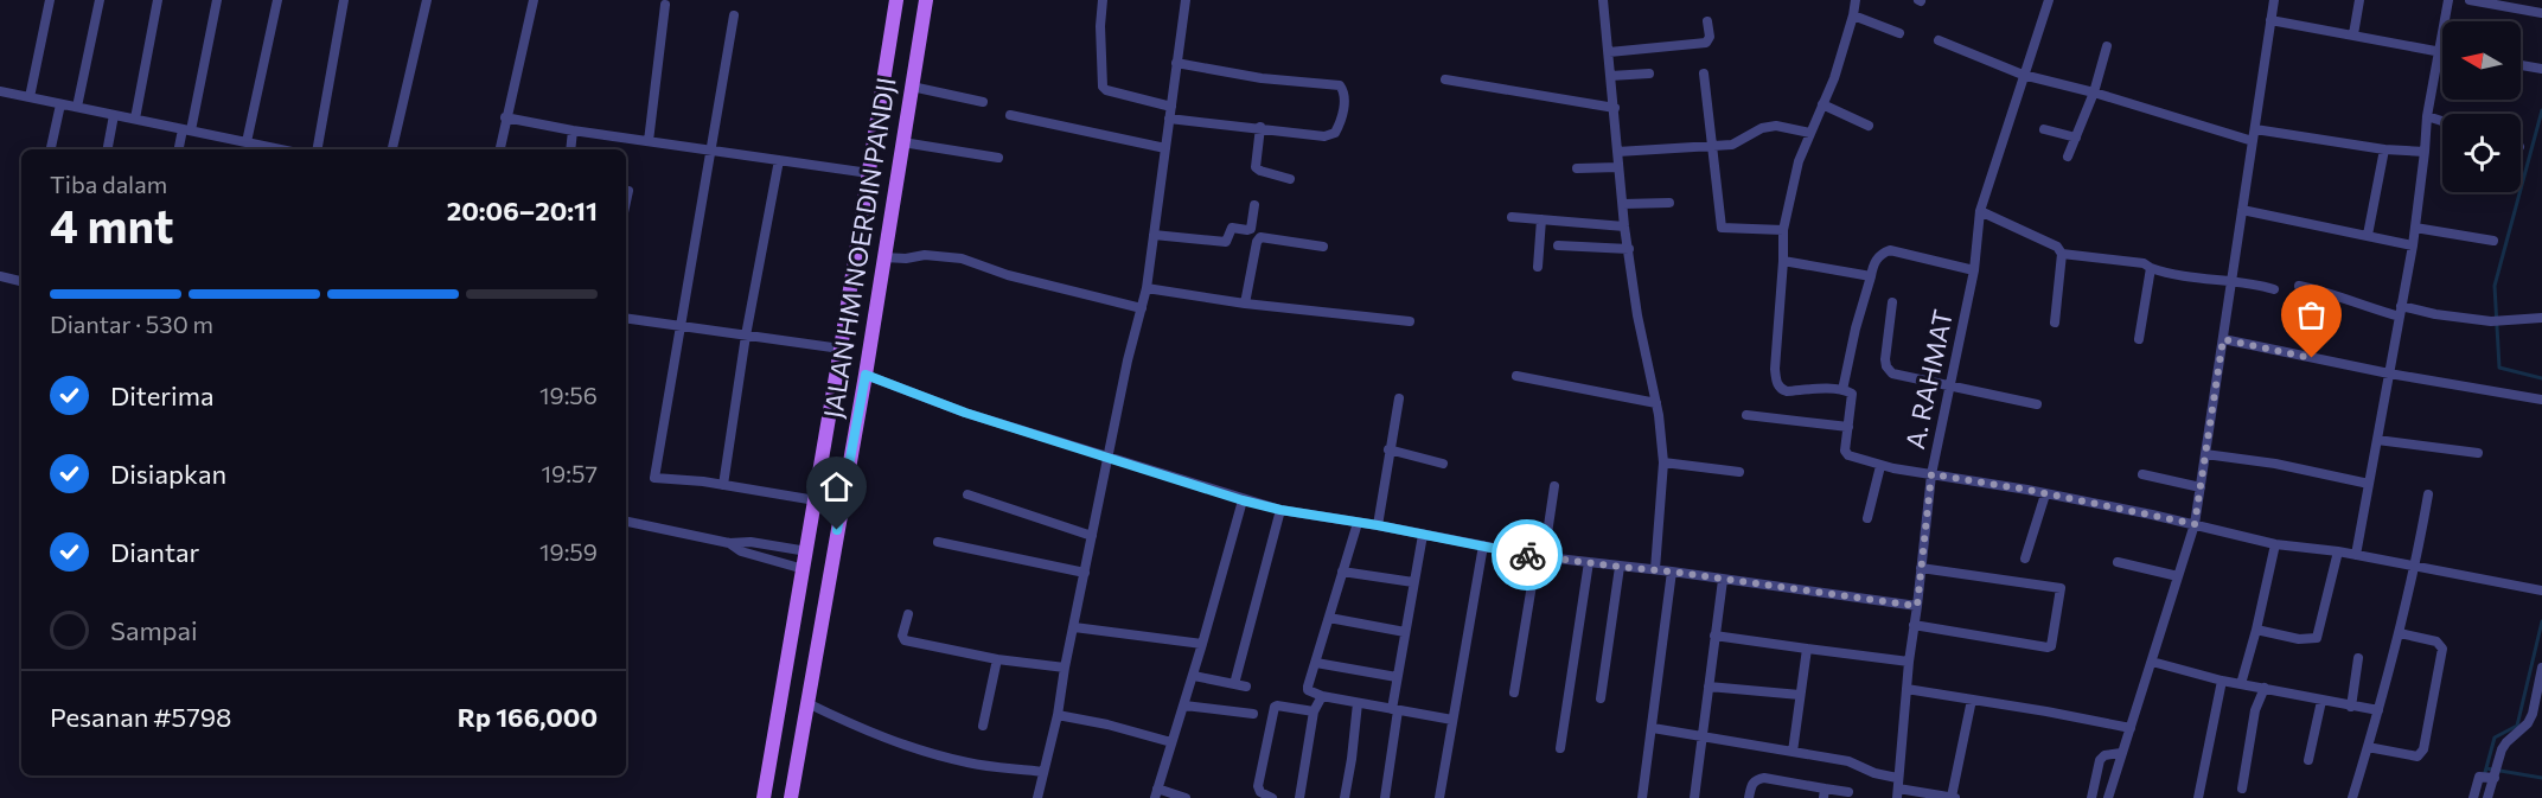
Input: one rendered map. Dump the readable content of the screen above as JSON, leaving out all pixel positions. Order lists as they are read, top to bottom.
{
  "streets": {
    "main road": ["JALAN HM NOERDIN PANDJI"],
    "street": ["A. RAHMAT"]
  },
  "north": "left",
  "page": {
    "heading": ["4 mnt", "Tiba dalam", "20:06–20:11"],
    "panel": ["Pesanan #5798", "Rp 166,000"],
    "bar": "Diantar · 530 m",
    "list": [
      ["Diterima", "19:56"],
      ["Disiapkan", "19:57"],
      ["Diantar", "19:59"],
      "Sampai"
    ]
  }
}
